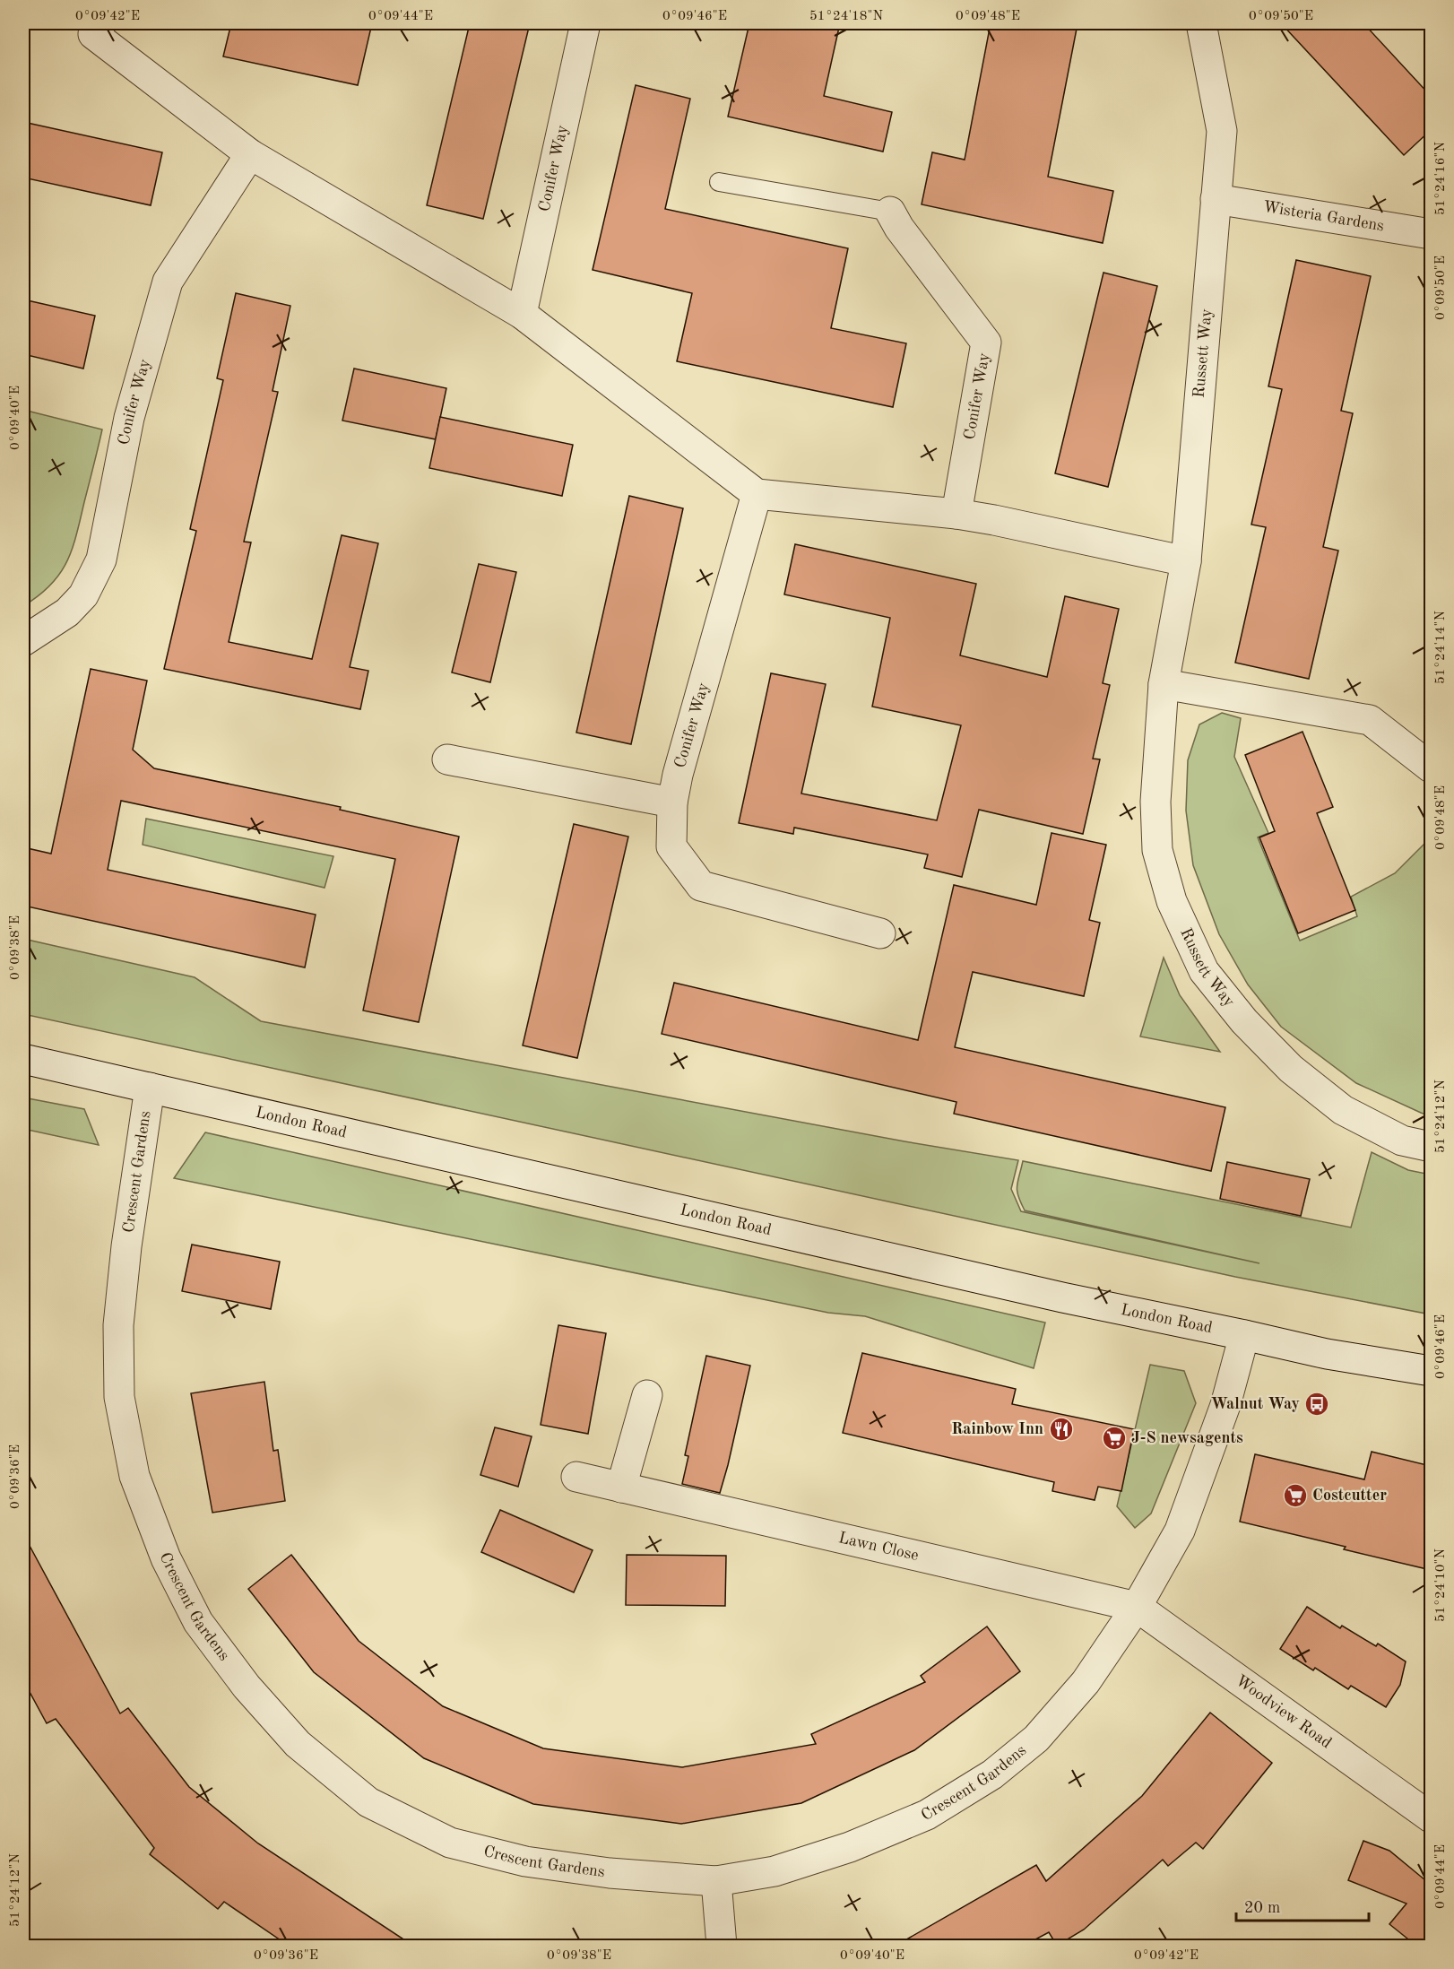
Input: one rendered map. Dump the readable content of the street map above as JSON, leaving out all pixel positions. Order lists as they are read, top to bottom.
{
  "streets": {
    "street": [
      "Conifer Way",
      "Wisteria Gardens",
      "Russett Way",
      "London Road",
      "Crescent Gardens",
      "Lawn Close",
      "Woodview Road"
    ]
  },
  "crossings": [
    ["Wisteria Gardens", "Russett Way"],
    ["London Road", "Crescent Gardens"],
    ["Crescent Gardens", "Lawn Close"],
    ["Crescent Gardens", "Woodview Road"],
    ["Lawn Close", "Woodview Road"]
  ],
  "places": {
    "bus stop": ["Walnut Way"],
    "restaurant": ["Rainbow Inn"],
    "supermarket": ["J-S newsagents", "Costcutter"]
  },
  "scale_bar": "20 m",
  "coordinates": [
    "0°09'42\"E",
    "0°09'44\"E",
    "0°09'46\"E",
    "51°24'18\"N",
    "0°09'48\"E",
    "0°09'50\"E",
    "51°24'16\"N",
    "0°09'40\"E",
    "51°24'14\"N",
    "0°09'38\"E",
    "51°24'12\"N",
    "0°09'36\"E",
    "51°24'10\"N"
  ]
}
